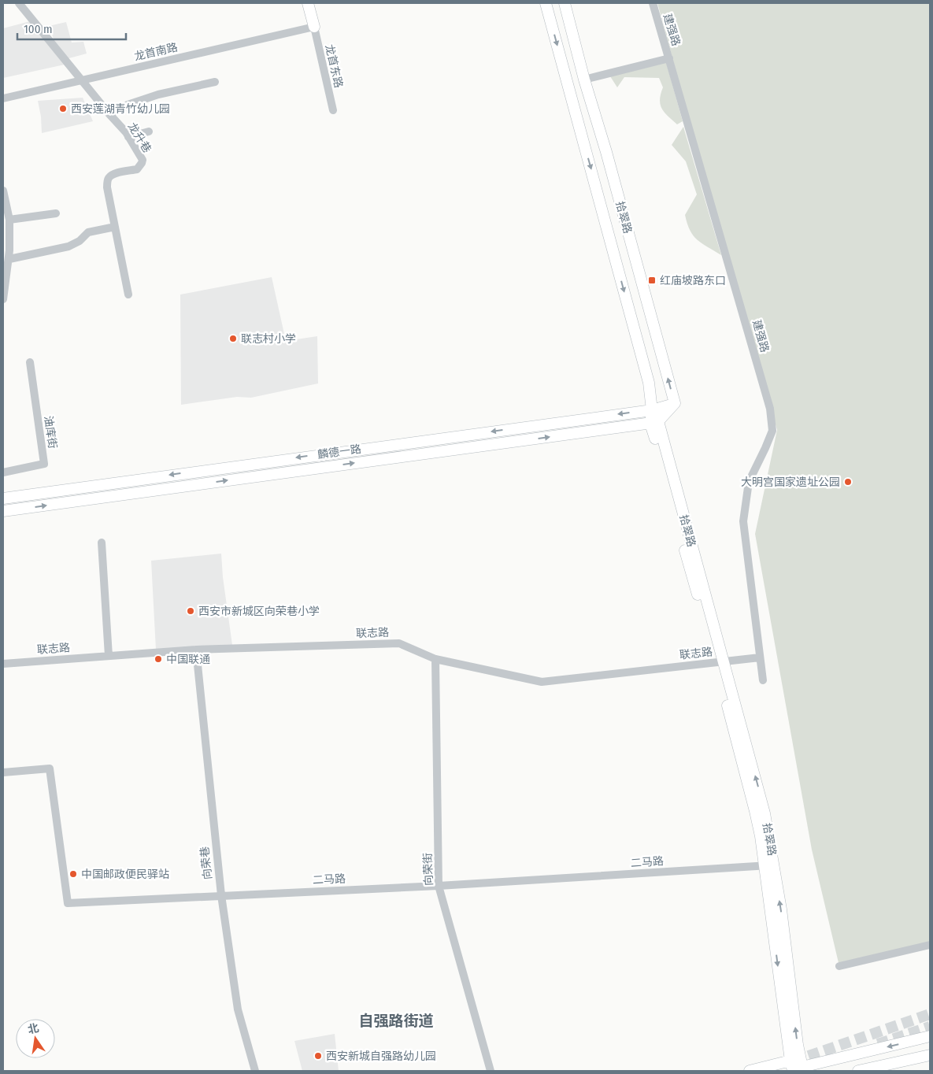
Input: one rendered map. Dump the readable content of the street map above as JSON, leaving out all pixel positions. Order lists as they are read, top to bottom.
{
  "streets": {
    "main road": ["拾翠路", "麟德一路"],
    "street": [
      "建强路",
      "龙首南路",
      "龙首东路",
      "龙升巷",
      "油库街",
      "联志路",
      "二马路",
      "向荣巷",
      "向荣街"
    ]
  },
  "crossings": [
    ["建强路", "联志路"],
    ["龙首南路", "龙首东路"],
    ["龙首南路", "龙升巷"],
    ["拾翠路", "麟德一路"],
    ["拾翠路", "联志路"],
    ["拾翠路", "二马路"],
    ["联志路", "向荣巷"],
    ["联志路", "向荣街"],
    ["二马路", "向荣巷"],
    ["二马路", "向荣街"]
  ],
  "districts": ["自强路街道"],
  "places": {
    "other": [
      "西安莲湖青竹幼儿园",
      "联志村小学",
      "大明宫国家遗址公园",
      "西安市新城区向荣巷小学",
      "中国联通",
      "中国邮政便民驿站",
      "西安新城自强路幼儿园"
    ],
    "transit": ["红庙坡路东口"]
  },
  "scale_bar": "100 m",
  "north": "top"
}
